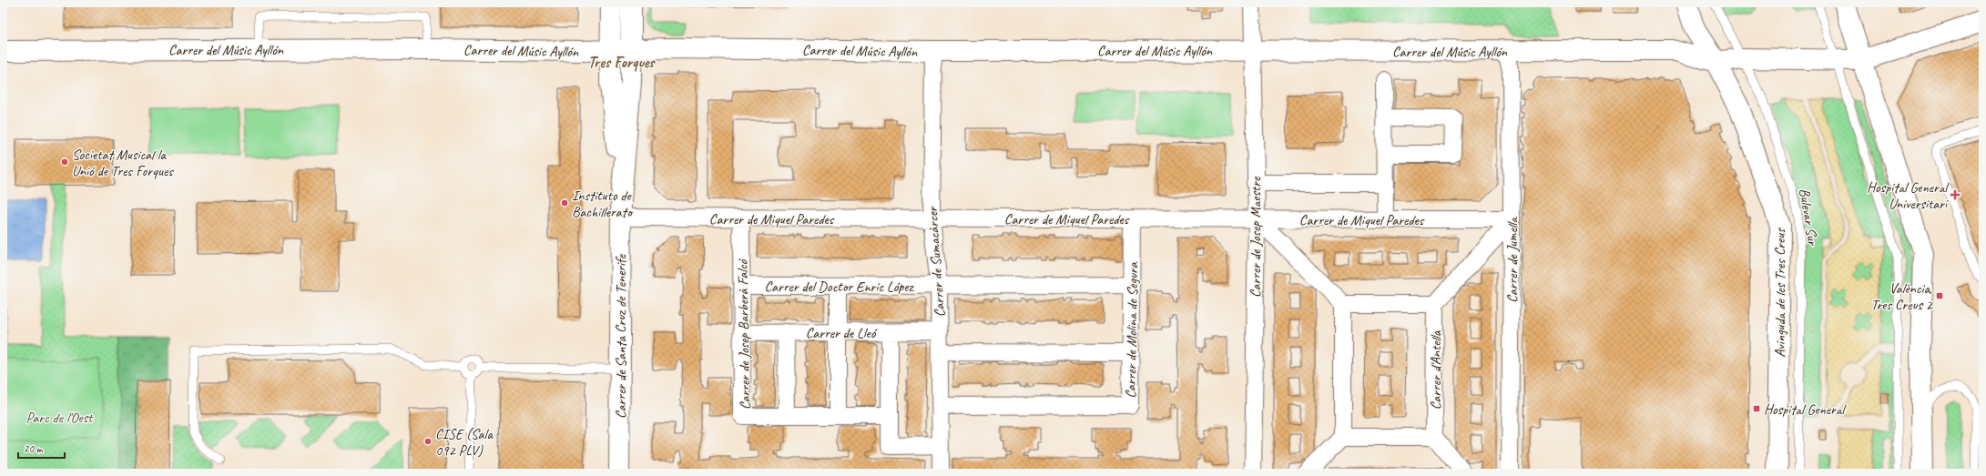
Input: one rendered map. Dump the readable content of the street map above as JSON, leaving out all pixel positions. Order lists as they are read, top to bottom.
{
  "streets": {
    "street": [
      "Carrer del Músic Ayllón",
      "Carrer de Miquel Paredes",
      "Carrer de Josep Maestre",
      "Carrer de Jumella",
      "Carrer de Sumacàrcer",
      "Carrer del Doctor Enric López",
      "Avinguda de les Tres Creus",
      "Carrer de Molina de Segura",
      "Carrer de Lleó",
      "Carrer de Josep Barberà Falcó",
      "Carrer de Santa Cruz de Tenerife",
      "Carrer d'Antella"
    ],
    "lane": ["Bulevar Sur"]
  },
  "crossings": [
    ["Carrer del Músic Ayllón", "Carrer de Josep Maestre"],
    ["Carrer del Músic Ayllón", "Carrer de Jumella"],
    ["Carrer del Músic Ayllón", "Carrer de Sumacàrcer"],
    ["Carrer del Músic Ayllón", "Avinguda de les Tres Creus"],
    ["Carrer del Músic Ayllón", "Carrer de Santa Cruz de Tenerife"],
    ["Carrer de Miquel Paredes", "Carrer de Josep Maestre"],
    ["Carrer de Miquel Paredes", "Carrer de Jumella"],
    ["Carrer de Miquel Paredes", "Carrer de Sumacàrcer"],
    ["Carrer de Miquel Paredes", "Carrer de Molina de Segura"],
    ["Carrer de Miquel Paredes", "Carrer de Josep Barberà Falcó"],
    ["Carrer de Miquel Paredes", "Carrer de Santa Cruz de Tenerife"],
    ["Carrer de Sumacàrcer", "Carrer del Doctor Enric López"],
    ["Carrer de Sumacàrcer", "Carrer de Molina de Segura"],
    ["Carrer de Sumacàrcer", "Carrer de Lleó"],
    ["Carrer del Doctor Enric López", "Carrer de Molina de Segura"],
    ["Carrer del Doctor Enric López", "Carrer de Josep Barberà Falcó"],
    ["Carrer de Lleó", "Carrer de Josep Barberà Falcó"]
  ],
  "districts": ["Tres Forques"],
  "parks": ["Parc de l'Oest"],
  "places": {
    "other": ["Societat Musical la Unió de Tres Forques", "Instituto de Bachillerato", "CISE (Sala 092 PLV)"],
    "health": ["Hospital General Universitari"],
    "transit": ["València, Tres Creus 2", "Hospital General"]
  },
  "scale_bar": "20 m"
}
